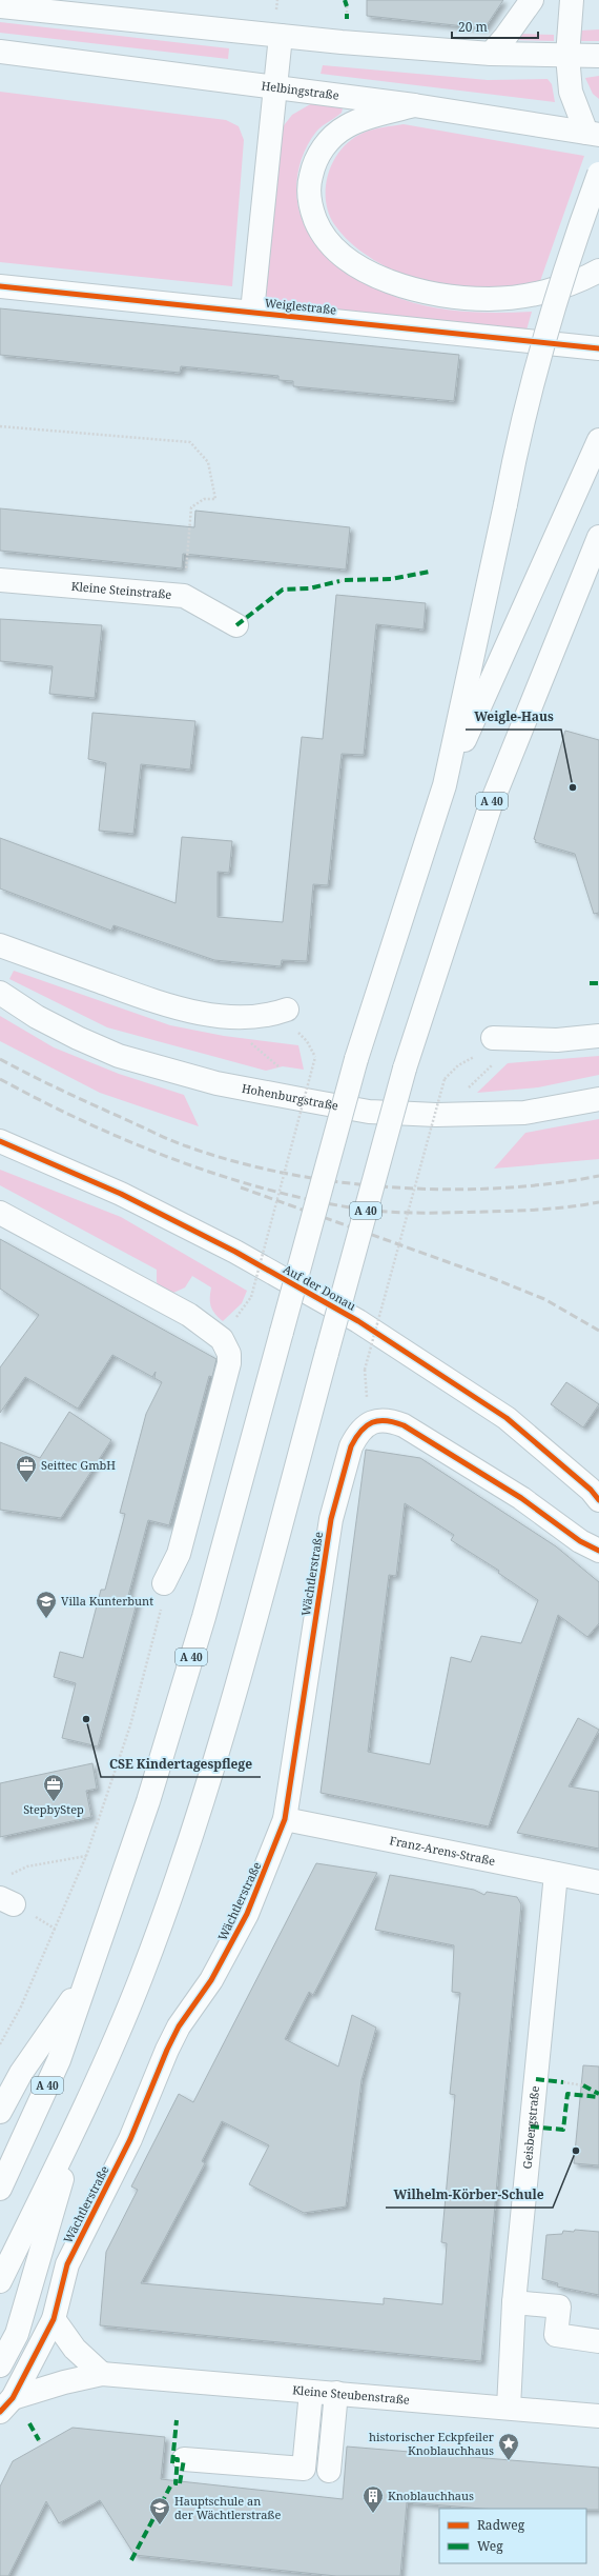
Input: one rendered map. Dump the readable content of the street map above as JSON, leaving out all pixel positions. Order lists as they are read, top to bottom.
{
  "streets": {
    "main road": [
      "Helbingstraße",
      "Weiglestraße",
      "Kleine Steinstraße",
      "A 40",
      "Hohenburgstraße",
      "Auf der Donau",
      "Wächtlerstraße",
      "Franz-Arens-Straße",
      "Geisbergstraße",
      "Kleine Steubenstraße"
    ]
  },
  "crossings": [
    ["Helbingstraße", "Weiglestraße"],
    ["Wächtlerstraße", "Franz-Arens-Straße"],
    ["Wächtlerstraße", "Kleine Steubenstraße"],
    ["Franz-Arens-Straße", "Geisbergstraße"],
    ["Geisbergstraße", "Kleine Steubenstraße"]
  ],
  "places": {
    "other": ["Weigle-Haus", "CSE Kindertagespflege", "Wilhelm-Körber-Schule"],
    "office": ["Seittec GmbH", "StepbyStep"],
    "school or university": ["Villa Kunterbunt", "Hauptschule an der Wächtlerstraße"],
    "place": ["historischer Eckpfeiler Knoblauchhaus"],
    "building": ["Knoblauchhaus"]
  },
  "legend": ["Radweg", "Weg"],
  "scale_bar": "20 m"
}
